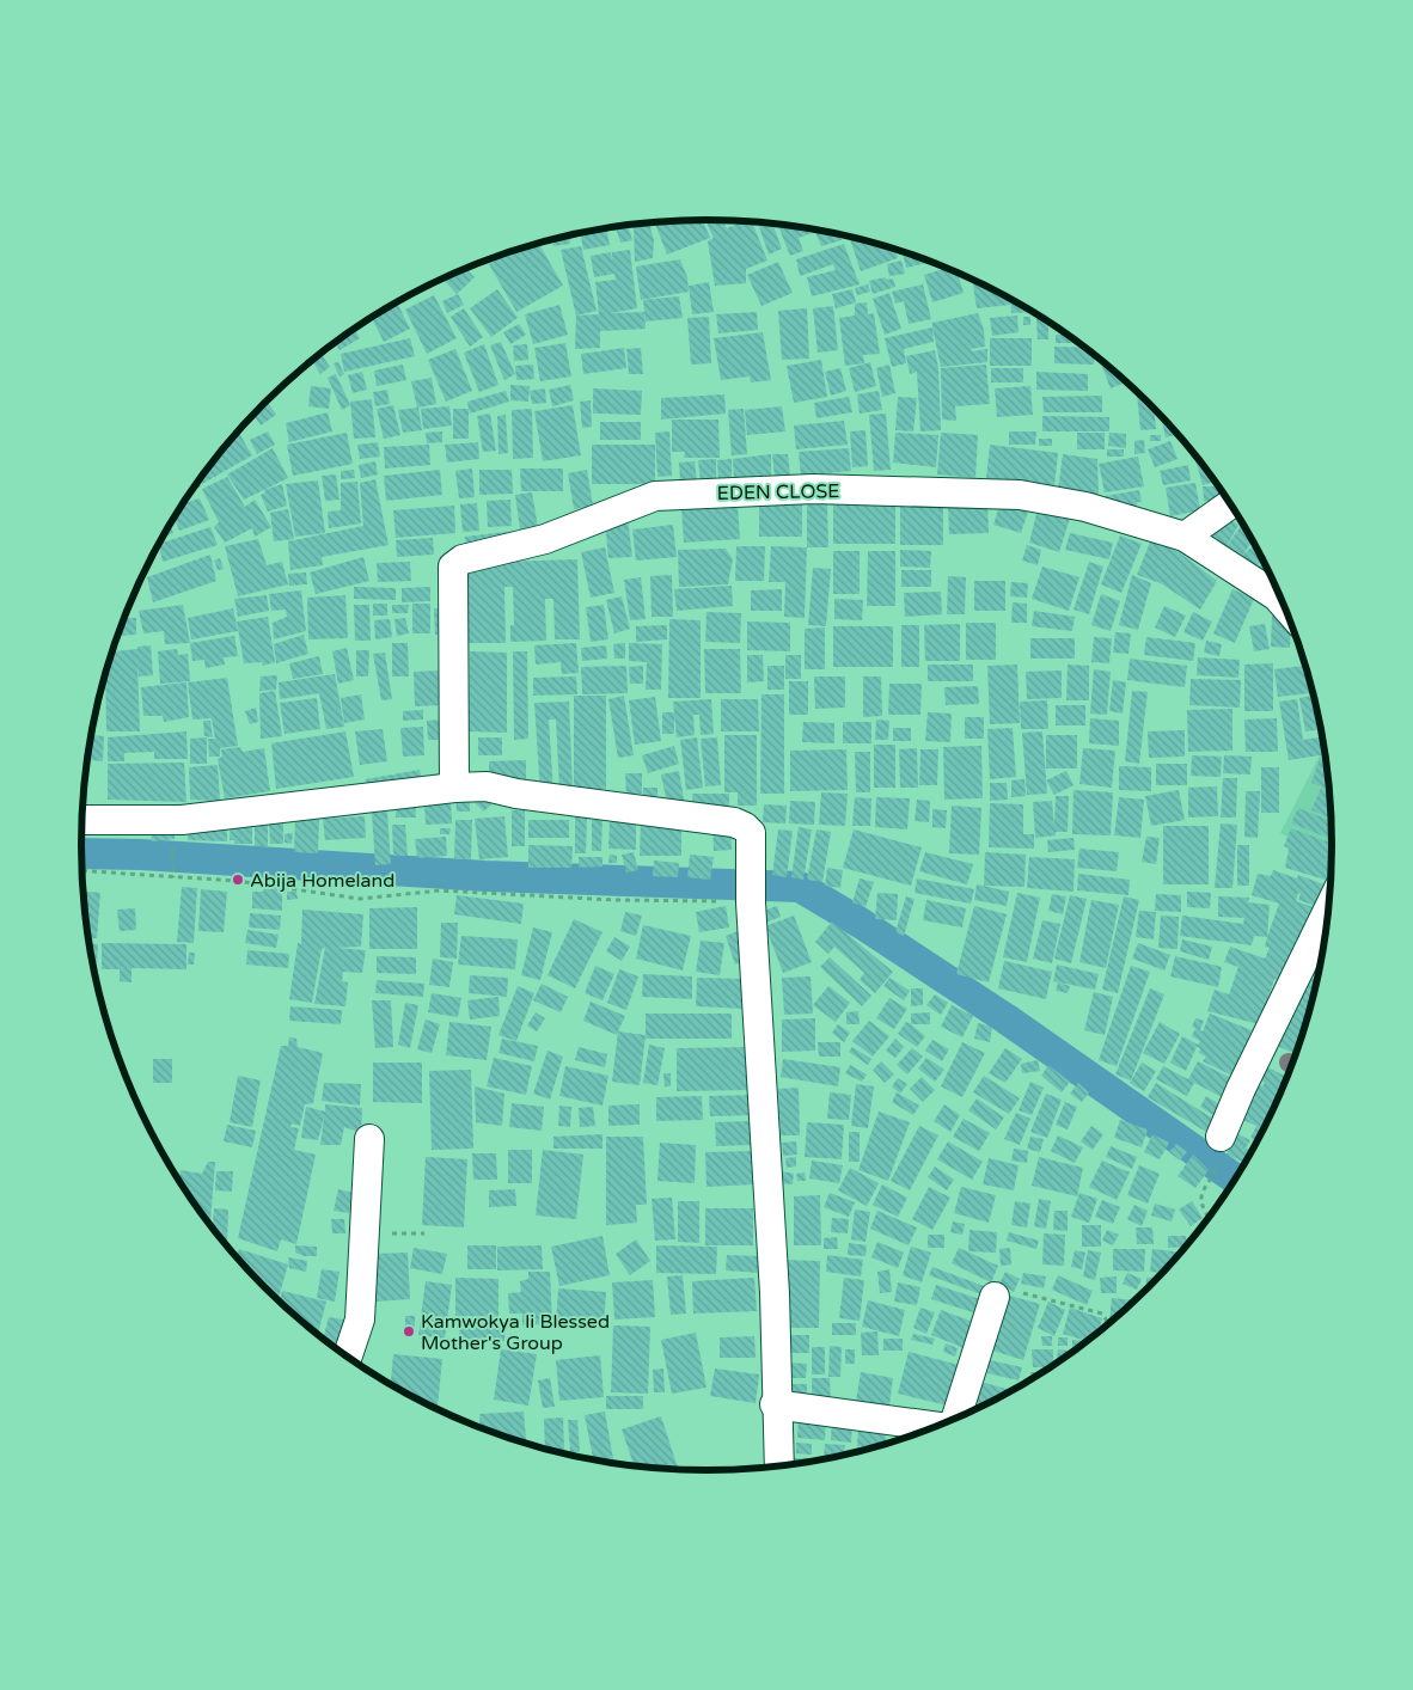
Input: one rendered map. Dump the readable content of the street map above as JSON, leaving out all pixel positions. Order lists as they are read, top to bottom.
{
  "streets": {
    "street": ["EDEN CLOSE"]
  },
  "places": ["Abija Homeland", "Kamwokya Ii Blessed Mother's Group"]
}
